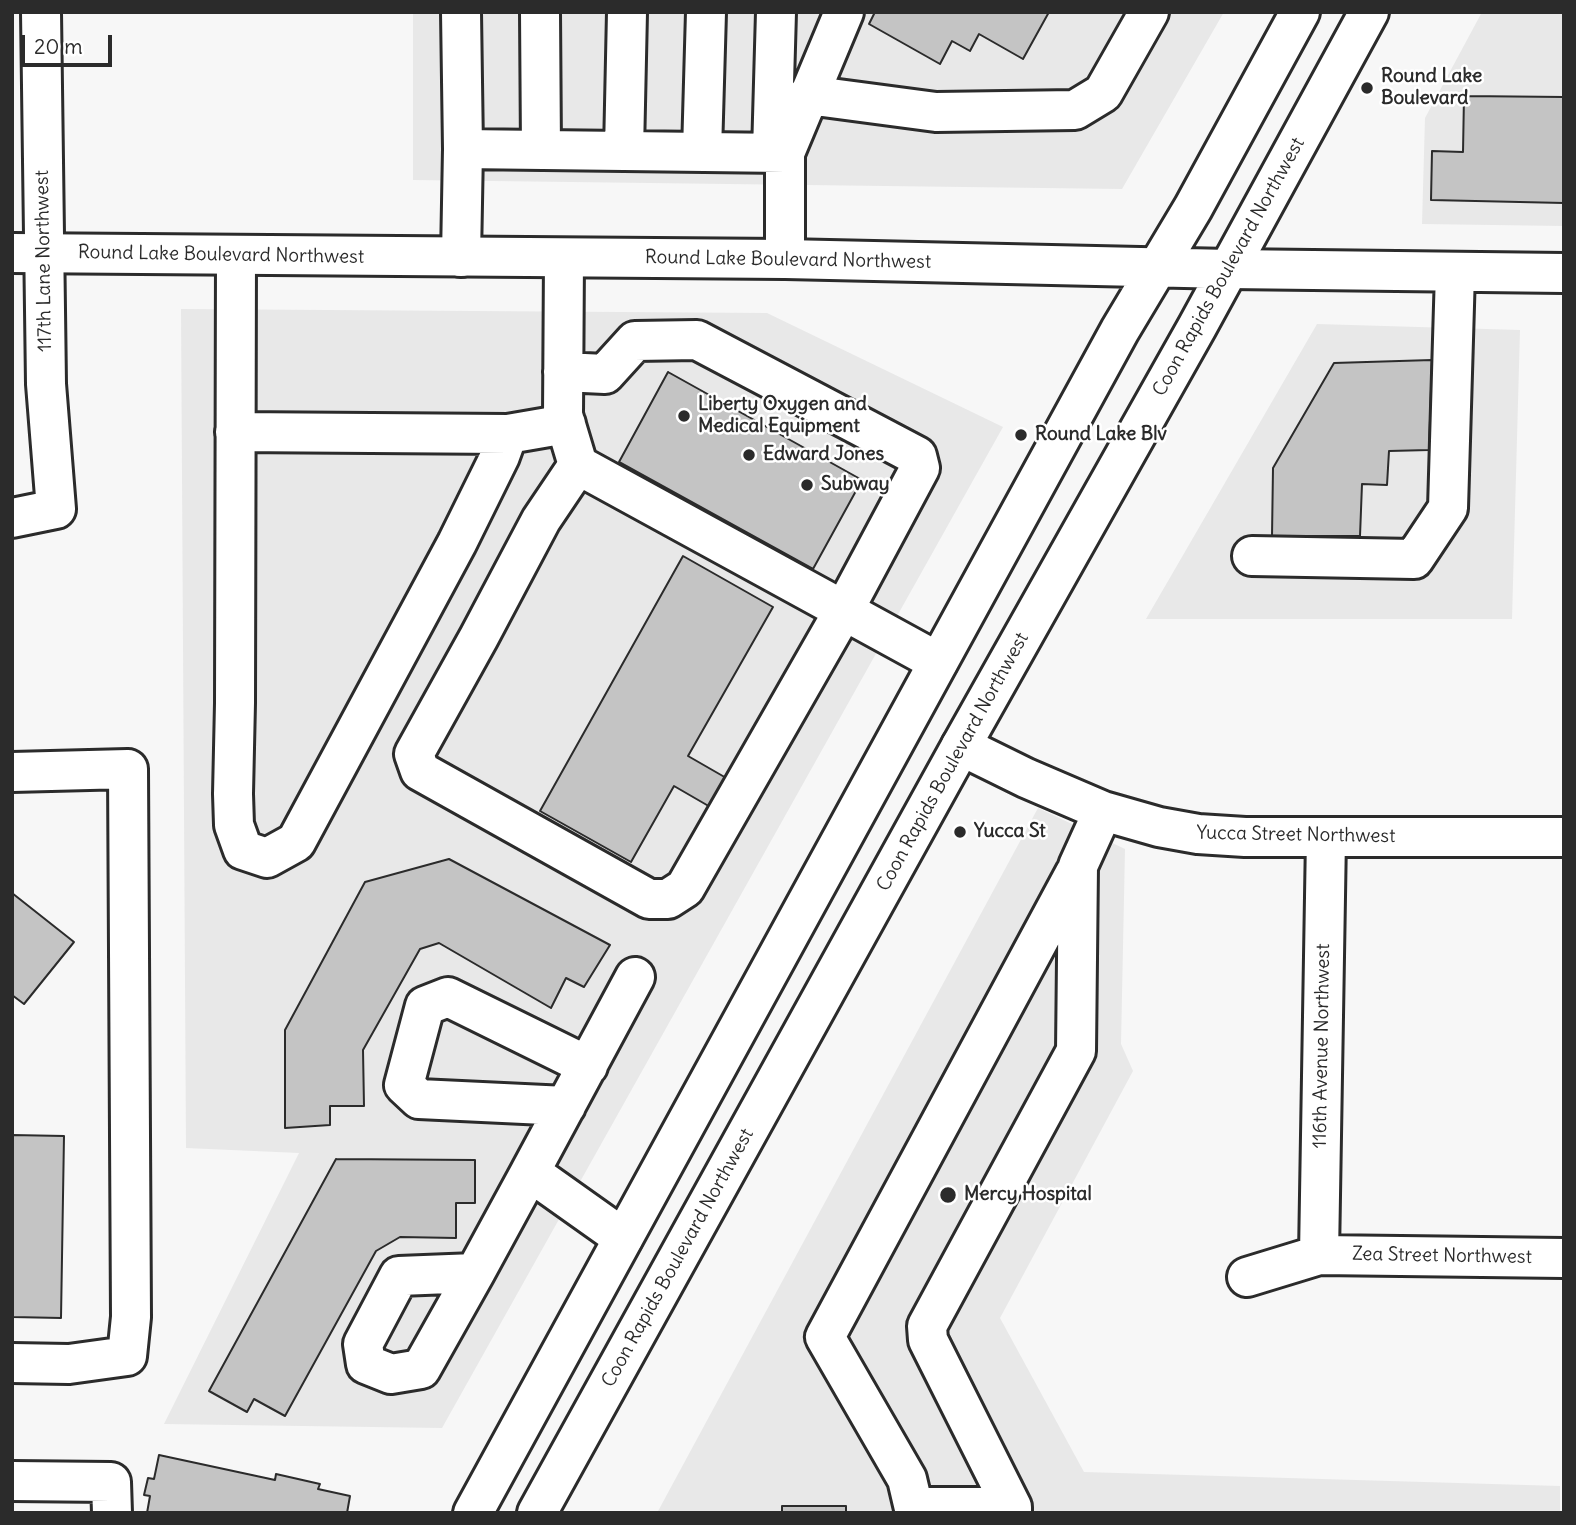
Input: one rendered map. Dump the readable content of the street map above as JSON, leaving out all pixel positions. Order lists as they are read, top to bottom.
{
  "streets": {
    "main road": [
      "Round Lake Boulevard Northwest",
      "117th Lane Northwest",
      "Coon Rapids Boulevard Northwest",
      "Yucca Street Northwest",
      "116th Avenue Northwest",
      "Zea Street Northwest"
    ]
  },
  "crossings": [
    ["Round Lake Boulevard Northwest", "117th Lane Northwest"],
    ["Round Lake Boulevard Northwest", "Coon Rapids Boulevard Northwest"],
    ["Coon Rapids Boulevard Northwest", "Yucca Street Northwest"],
    ["Yucca Street Northwest", "116th Avenue Northwest"],
    ["116th Avenue Northwest", "Zea Street Northwest"]
  ],
  "places": [
    "Round Lake Boulevard",
    "Liberty Oxygen and Medical Equipment",
    "Round Lake Blv",
    "Edward Jones",
    "Subway",
    "Yucca St",
    "Mercy Hospital"
  ],
  "scale_bar": "20 m"
}
